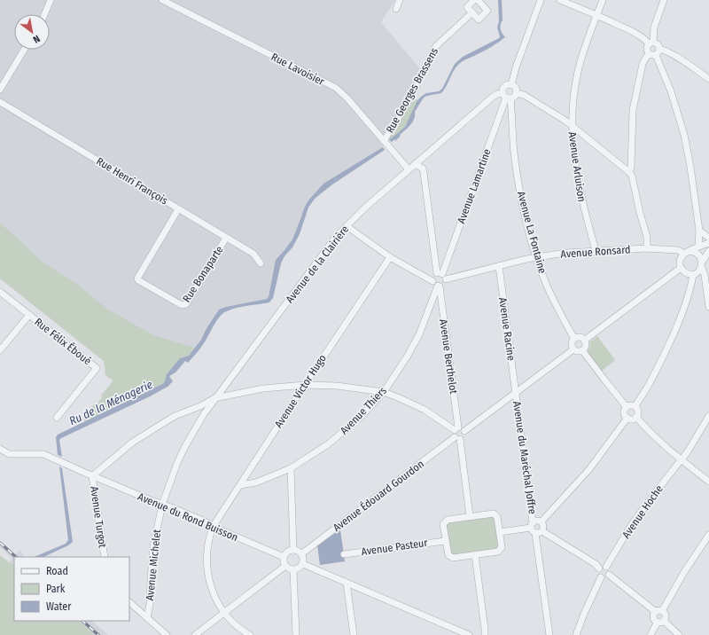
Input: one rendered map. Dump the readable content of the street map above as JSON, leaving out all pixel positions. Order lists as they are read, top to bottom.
{
  "streets": {
    "street": [
      "Rue Lavoisier",
      "Rue Georges Brassens",
      "Avenue Arluison",
      "Rue Henri François",
      "Avenue Lamartine",
      "Avenue La Fontaine",
      "Avenue Ronsard",
      "Avenue de la Clairière",
      "Rue Bonaparte",
      "Avenue Racine",
      "Rue Félix Éboué",
      "Avenue Berthelot",
      "Avenue Victor Hugo",
      "Avenue Thiers",
      "Avenue du Maréchal Joffre",
      "Avenue Édouard Gourdon",
      "Avenue Hoche",
      "Avenue Turgot",
      "Avenue du Rond Buisson",
      "Avenue Pasteur",
      "Avenue Michelet"
    ]
  },
  "crossings": [
    ["Rue Lavoisier", "Rue Georges Brassens"],
    ["Rue Lavoisier", "Avenue de la Clairière"],
    ["Avenue Arluison", "Avenue Ronsard"],
    ["Rue Henri François", "Rue Bonaparte"],
    ["Avenue Lamartine", "Avenue La Fontaine"],
    ["Avenue Lamartine", "Avenue Ronsard"],
    ["Avenue Lamartine", "Avenue de la Clairière"],
    ["Avenue Lamartine", "Avenue Berthelot"],
    ["Avenue Lamartine", "Avenue Thiers"],
    ["Avenue La Fontaine", "Avenue Ronsard"],
    ["Avenue La Fontaine", "Avenue de la Clairière"],
    ["Avenue Ronsard", "Avenue Racine"],
    ["Avenue de la Clairière", "Avenue Michelet"],
    ["Avenue Racine", "Avenue du Maréchal Joffre"],
    ["Avenue Berthelot", "Avenue Thiers"],
    ["Avenue Berthelot", "Avenue Édouard Gourdon"],
    ["Avenue Victor Hugo", "Avenue Thiers"],
    ["Avenue Victor Hugo", "Avenue du Rond Buisson"],
    ["Avenue Édouard Gourdon", "Avenue du Rond Buisson"],
    ["Avenue Turgot", "Avenue du Rond Buisson"],
    ["Avenue du Rond Buisson", "Avenue Michelet"]
  ],
  "water": ["Ru de la Ménagerie"],
  "legend": ["Road", "Park", "Water"],
  "north": "bottom right"
}
